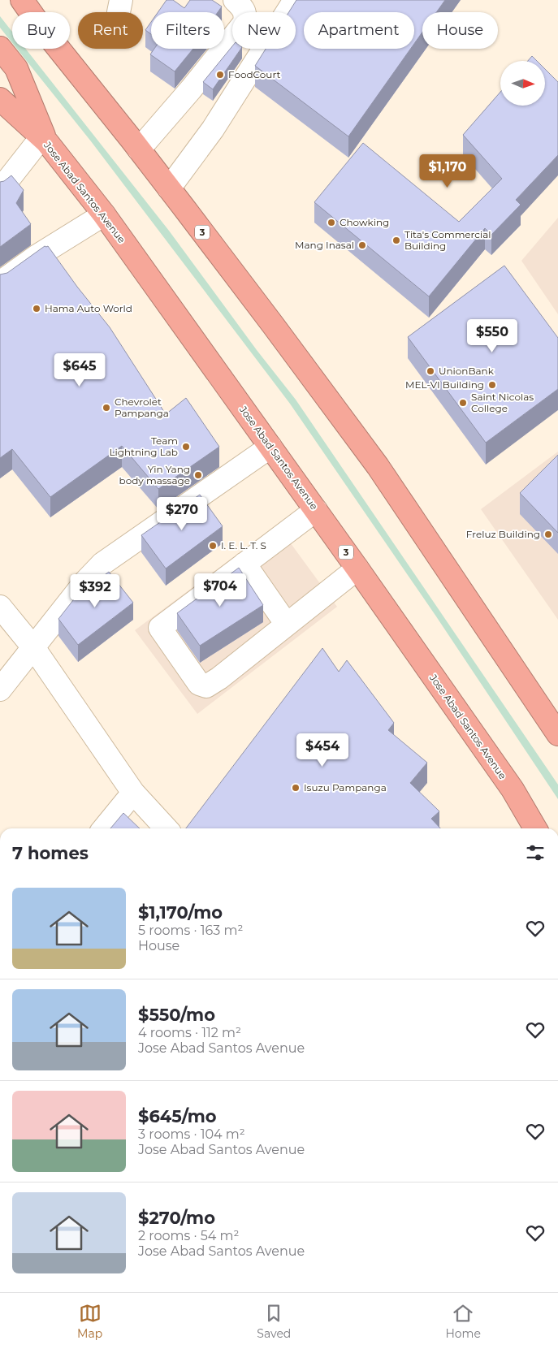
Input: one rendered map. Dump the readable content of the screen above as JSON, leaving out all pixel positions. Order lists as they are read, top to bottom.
{
  "streets": {
    "highway": ["Jose Abad Santos Avenue", "3"]
  },
  "crossings": [
    ["Jose Abad Santos Avenue", "3"]
  ],
  "places": [
    "FoodCourt",
    "Chowking",
    "Tita's Commercial Building",
    "Mang Inasal",
    "Hama Auto World",
    "UnionBank",
    "MEL-VI Building",
    "Saint Nicolas College",
    "Chevrolet Pampanga",
    "Team Lightning Lab",
    "Yin Yang body massage",
    "Freluz Building",
    "I. E. L. T. S",
    "Isuzu Pampanga"
  ],
  "north": "right",
  "page": {
    "chip": [
      "Buy",
      "Rent",
      "Filters",
      "New",
      "Apartment",
      "House"
    ],
    "price": [
      "$1,170",
      "$550",
      "$645",
      "$270",
      "$704",
      "$392",
      "$454"
    ],
    "heading": "7 homes",
    "list": [
      {
        "name": "$1,170/mo",
        "note": "5 rooms · 163 m² · House"
      },
      {
        "name": "$550/mo",
        "note": "4 rooms · 112 m² · Jose Abad Santos Avenue"
      },
      {
        "name": "$645/mo",
        "note": "3 rooms · 104 m² · Jose Abad Santos Avenue"
      },
      {
        "name": "$270/mo",
        "note": "2 rooms · 54 m² · Jose Abad Santos Avenue"
      }
    ],
    "tabs": ["Map", "Saved", "Home"]
  }
}
